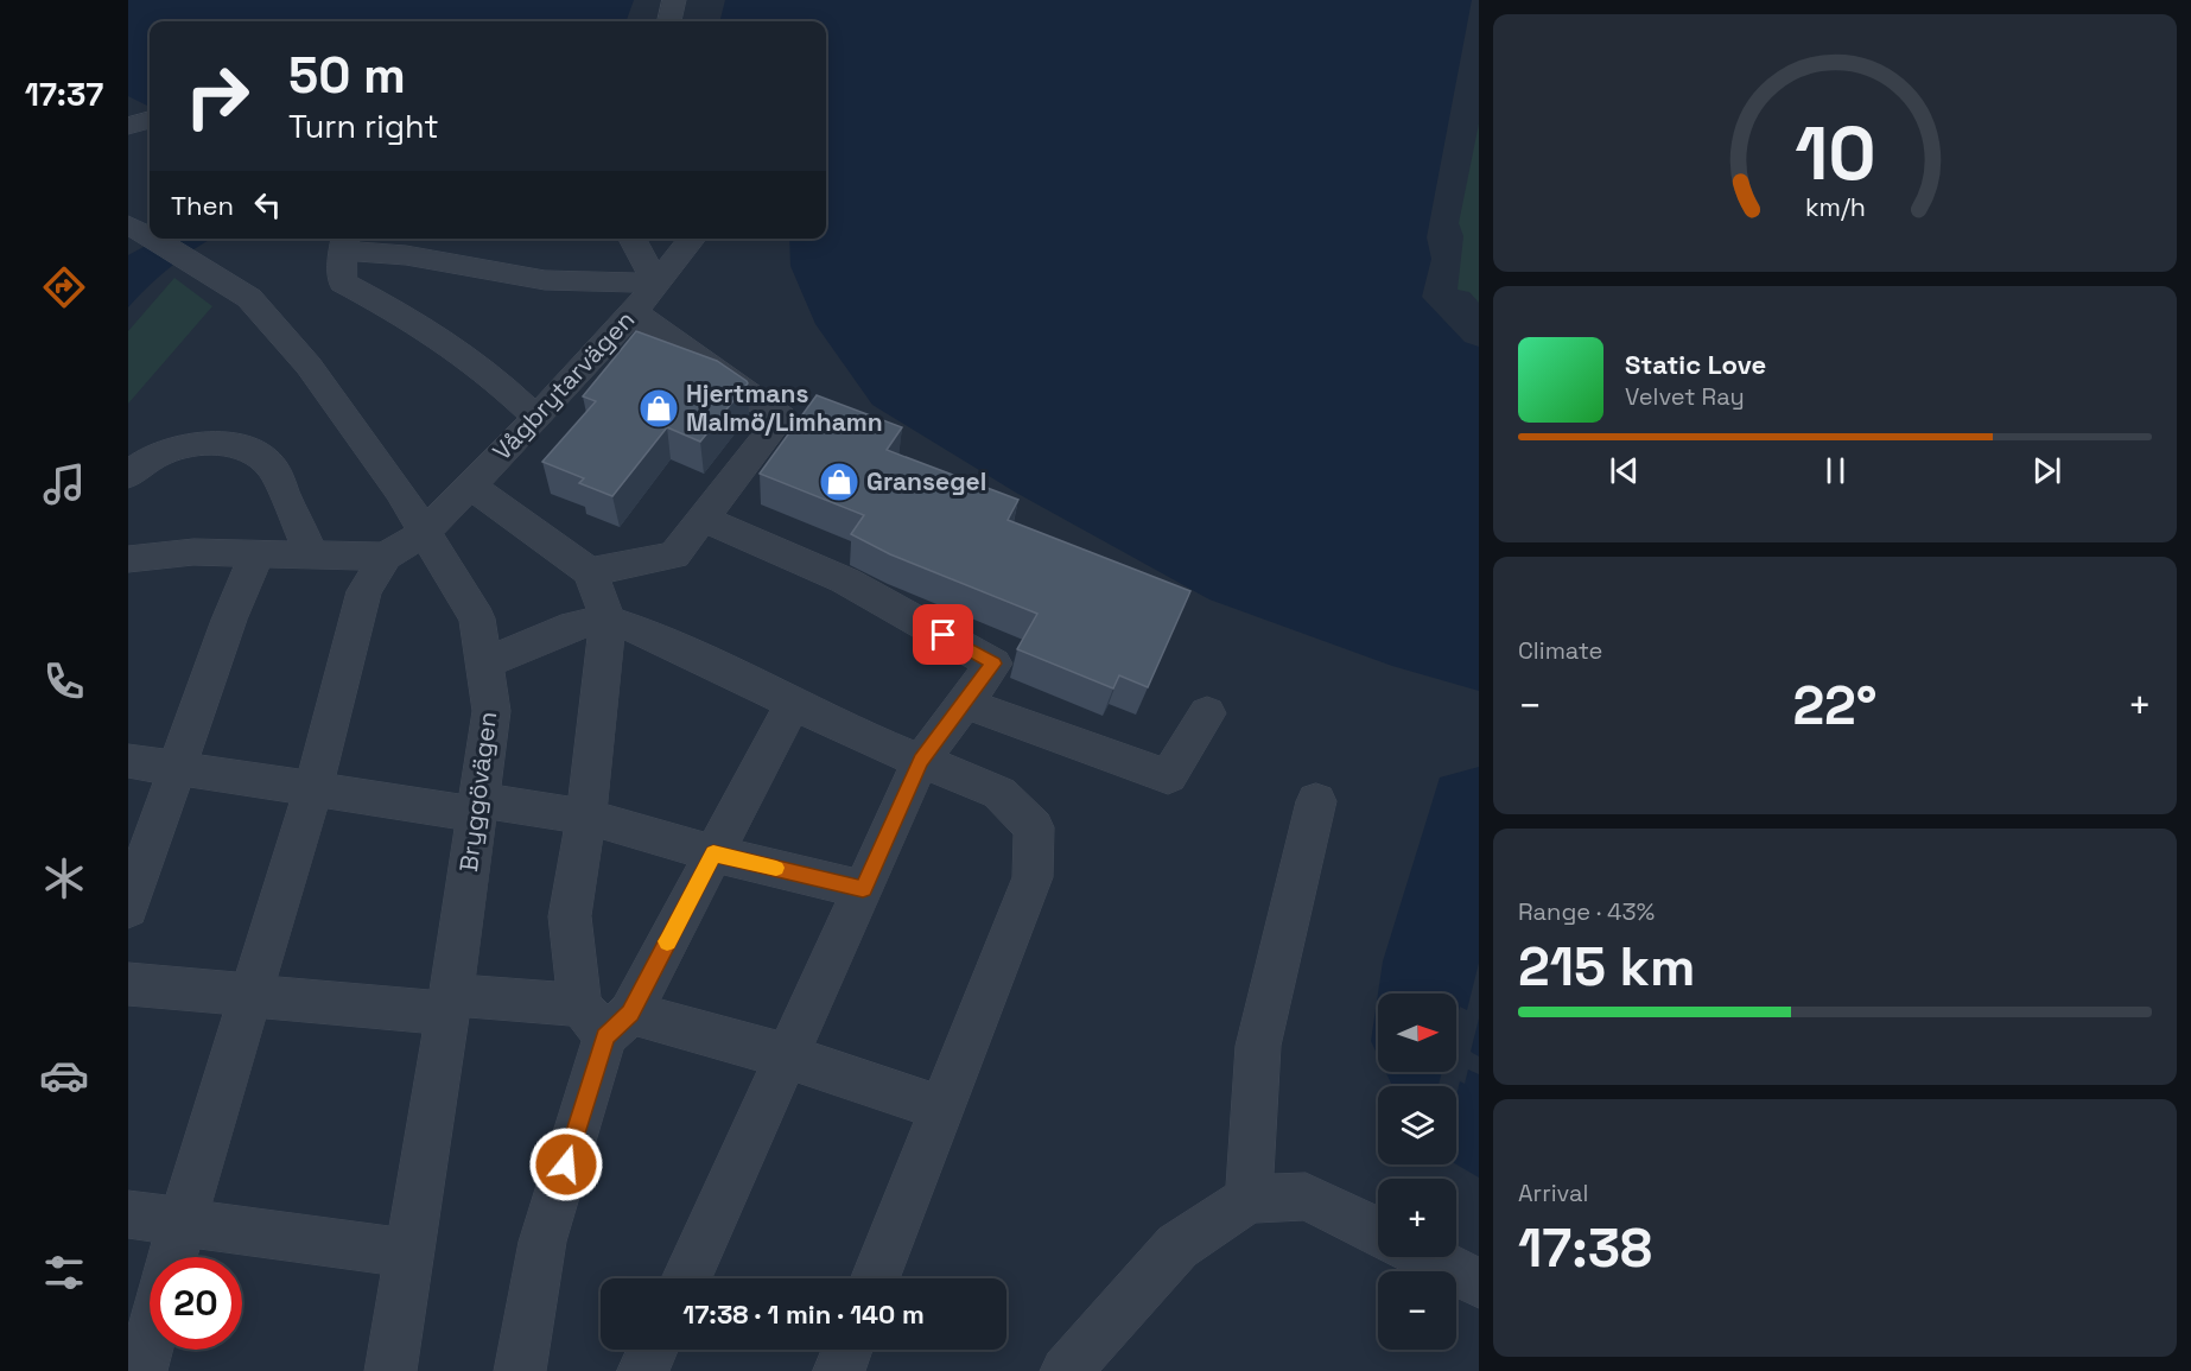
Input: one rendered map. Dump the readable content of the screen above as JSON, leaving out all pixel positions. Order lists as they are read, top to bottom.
{
  "streets": {
    "street": ["Vågbrytarvägen", "Bryggövägen"]
  },
  "crossings": [
    ["Vågbrytarvägen", "Bryggövägen"]
  ],
  "places": {
    "shop": ["Hjertmans Malmö/Limhamn", "Gransegel"]
  },
  "north": "right",
  "page": {
    "tabs": "17:37",
    "turn": ["50 m", "Turn right"],
    "then": "Then",
    "song": ["Static Love", "Velvet Ray"],
    "tile": [
      "Climate",
      ["Range · 43%", "215 km"],
      ["Arrival", "17:38"]
    ],
    "heat": ["−", "22°", "+"],
    "map_buttons": ["+", "−"],
    "limit": "20",
    "trip": "17:38 · 1 min · 140 m",
    "gauge": ["10", "km/h"]
  }
}
